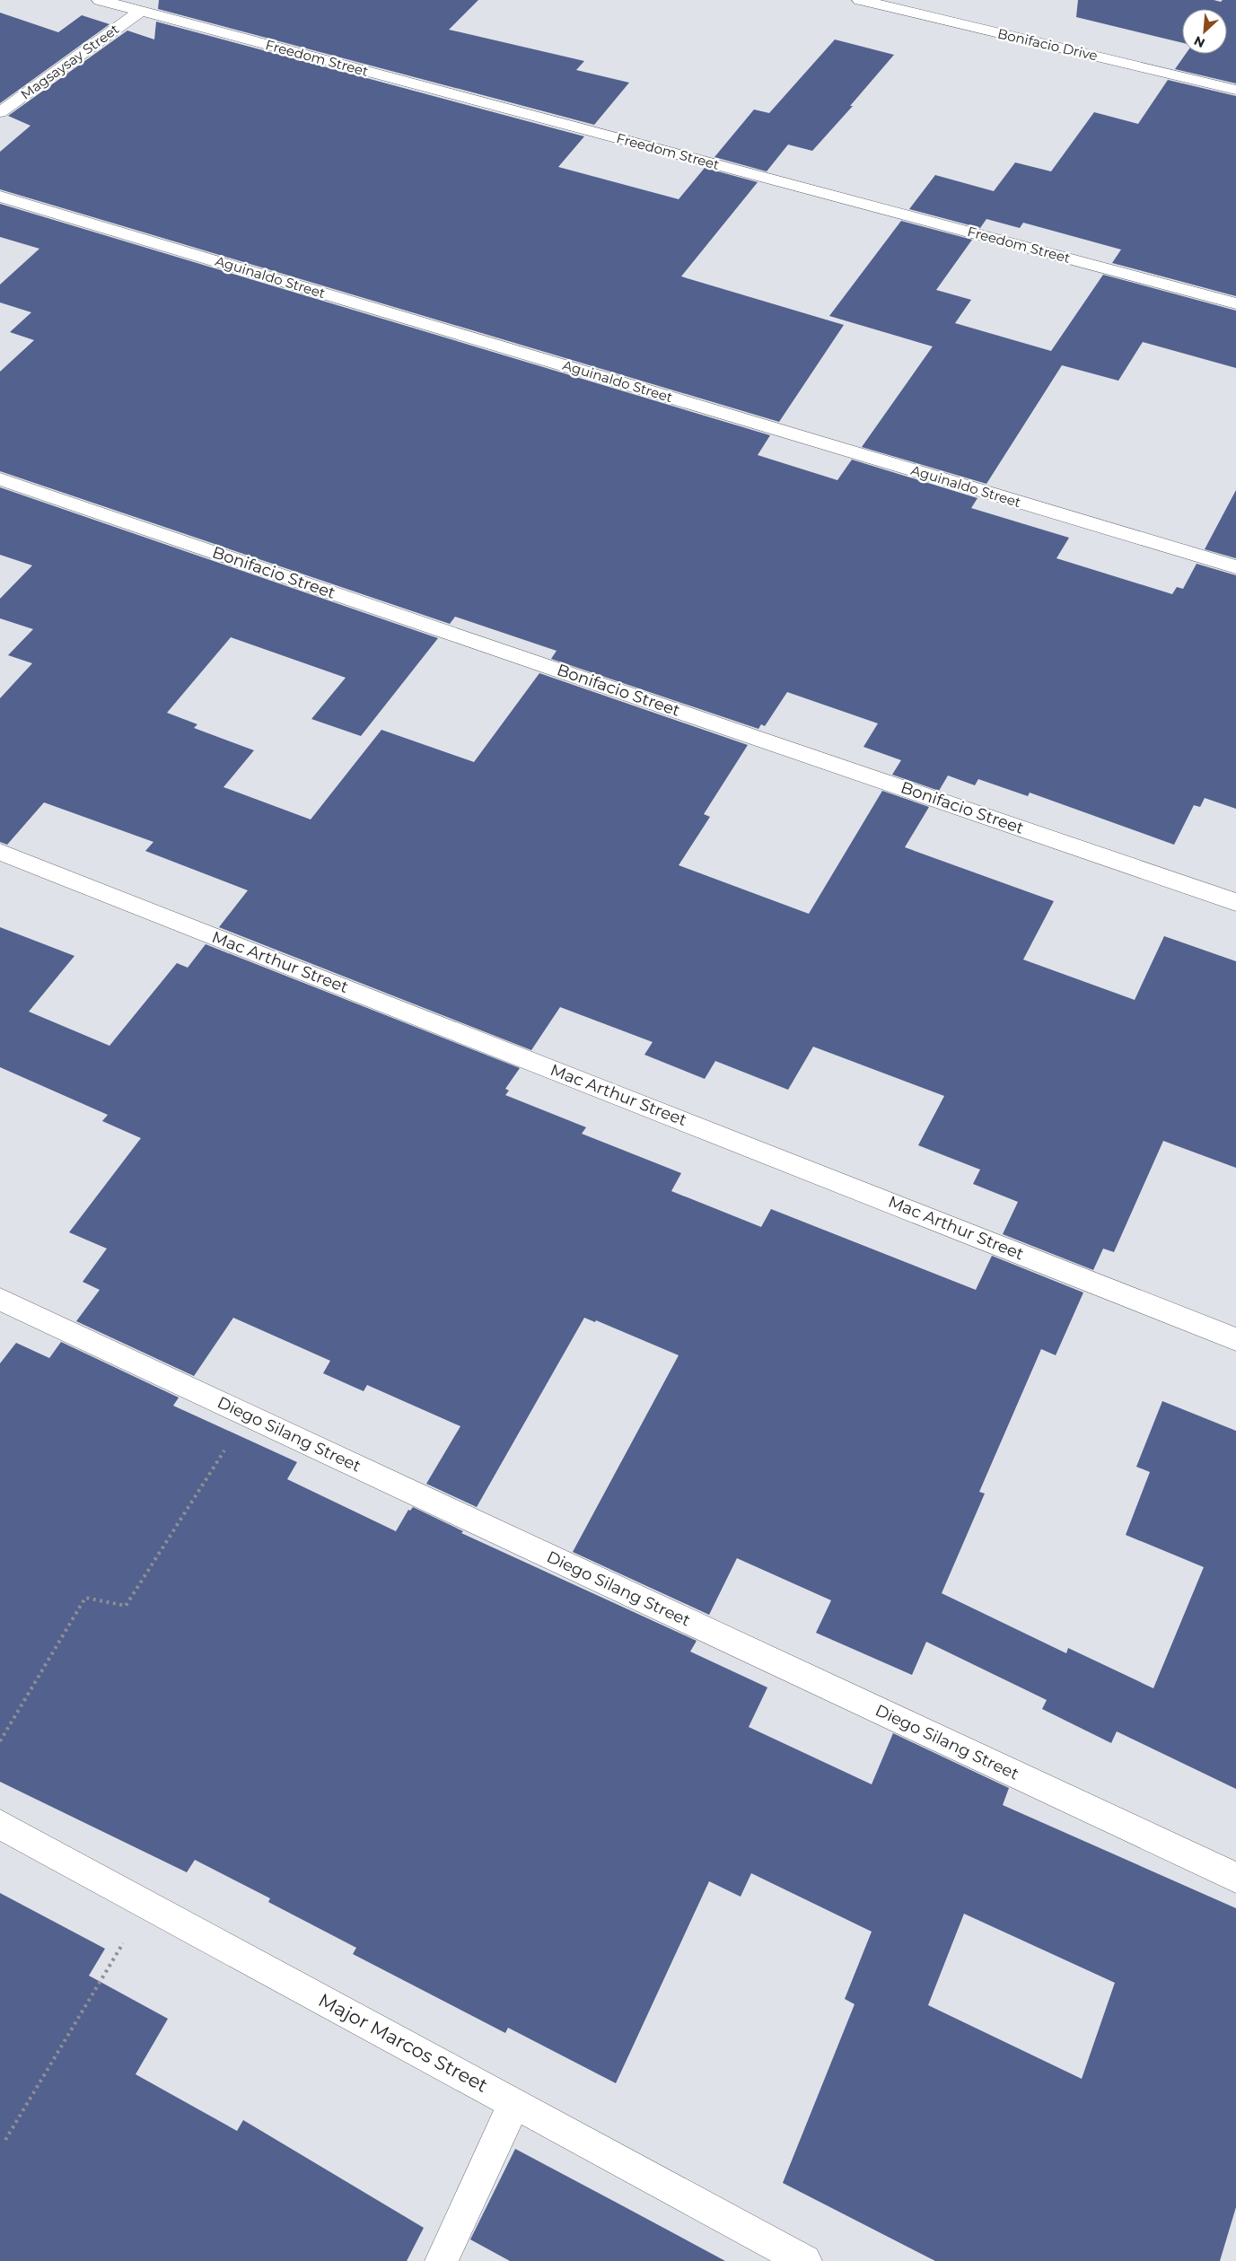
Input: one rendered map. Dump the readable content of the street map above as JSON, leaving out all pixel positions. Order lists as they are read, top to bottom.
{
  "streets": {
    "street": [
      "Bonifacio Drive",
      "Freedom Street",
      "Magsaysay Street",
      "Aguinaldo Street",
      "Bonifacio Street",
      "Mac Arthur Street",
      "Diego Silang Street",
      "Major Marcos Street"
    ]
  },
  "crossings": [
    ["Freedom Street", "Magsaysay Street"]
  ],
  "north": "bottom left"
}
